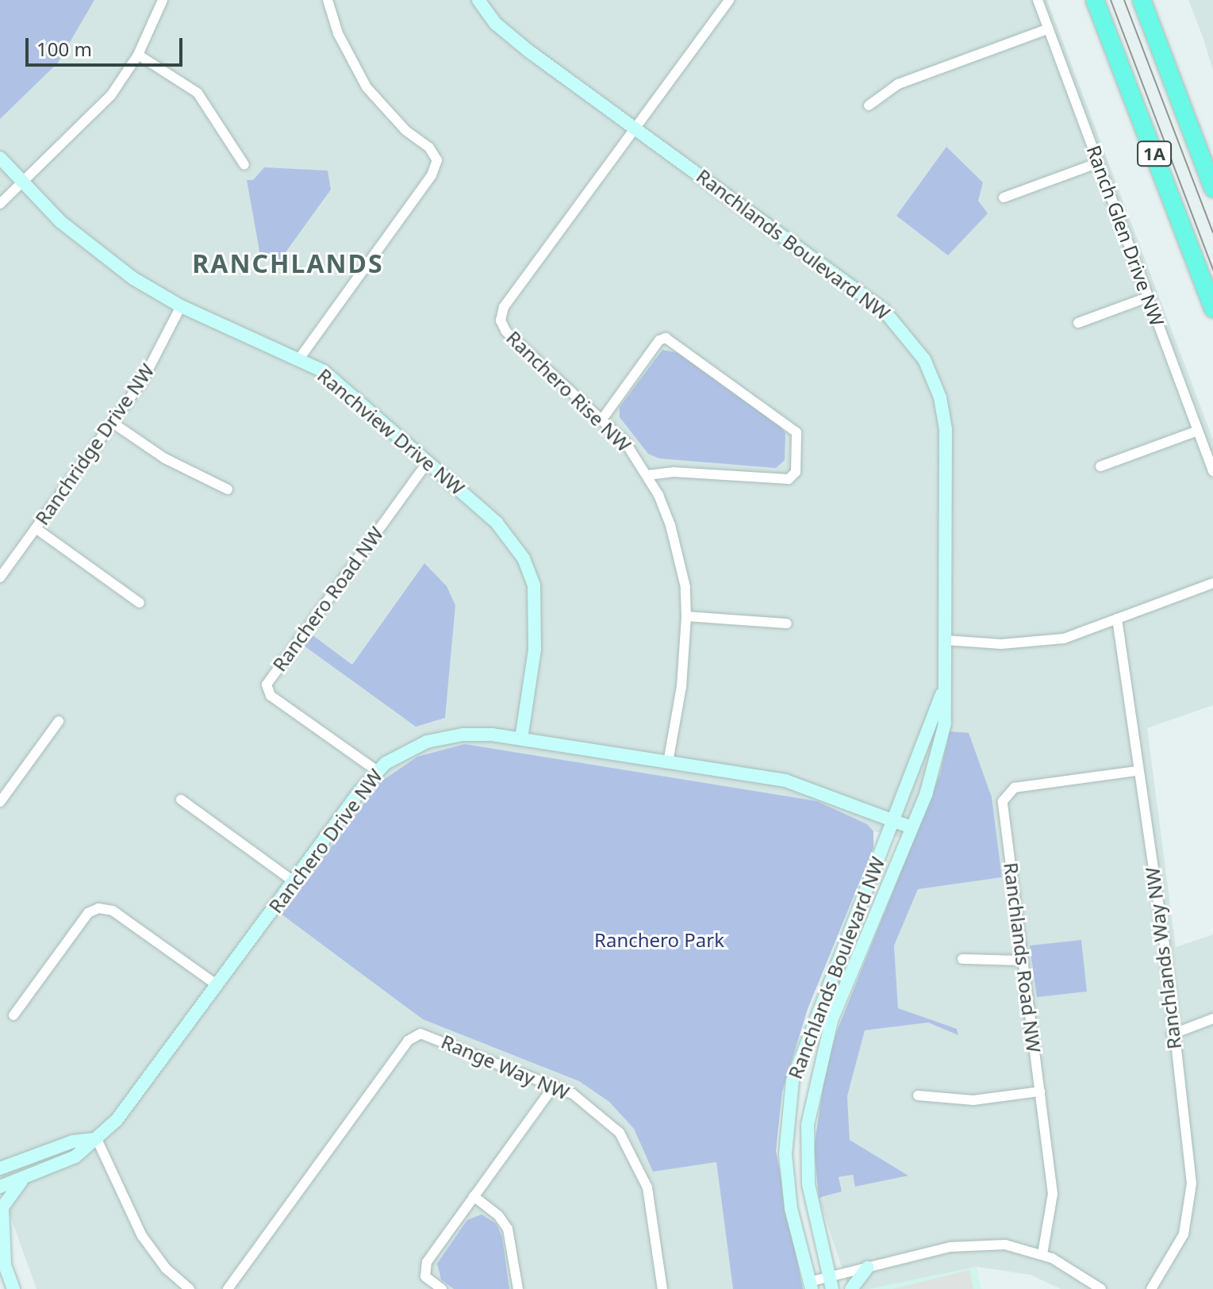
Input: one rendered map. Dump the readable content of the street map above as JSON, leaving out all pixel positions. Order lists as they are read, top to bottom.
{
  "streets": {
    "highway": ["1A"],
    "street": [
      "Ranch Glen Drive NW",
      "Ranchlands Boulevard NW",
      "Ranchero Rise NW",
      "Ranchview Drive NW",
      "Ranchridge Drive NW",
      "Ranchero Road NW",
      "Ranchero Drive NW",
      "Ranchlands Road NW",
      "Ranchlands Way NW",
      "Range Way NW"
    ]
  },
  "crossings": [
    ["Ranchlands Boulevard NW", "Ranchero Rise NW"],
    ["Ranchlands Boulevard NW", "Ranchero Drive NW"],
    ["Ranchero Rise NW", "Ranchero Drive NW"],
    ["Ranchview Drive NW", "Ranchridge Drive NW"],
    ["Ranchview Drive NW", "Ranchero Road NW"],
    ["Ranchview Drive NW", "Ranchero Drive NW"],
    ["Ranchero Road NW", "Ranchero Drive NW"],
    ["Ranchlands Road NW", "Ranchlands Way NW"]
  ],
  "districts": ["RANCHLANDS"],
  "parks": ["Ranchero Park"],
  "scale_bar": "100 m"
}
